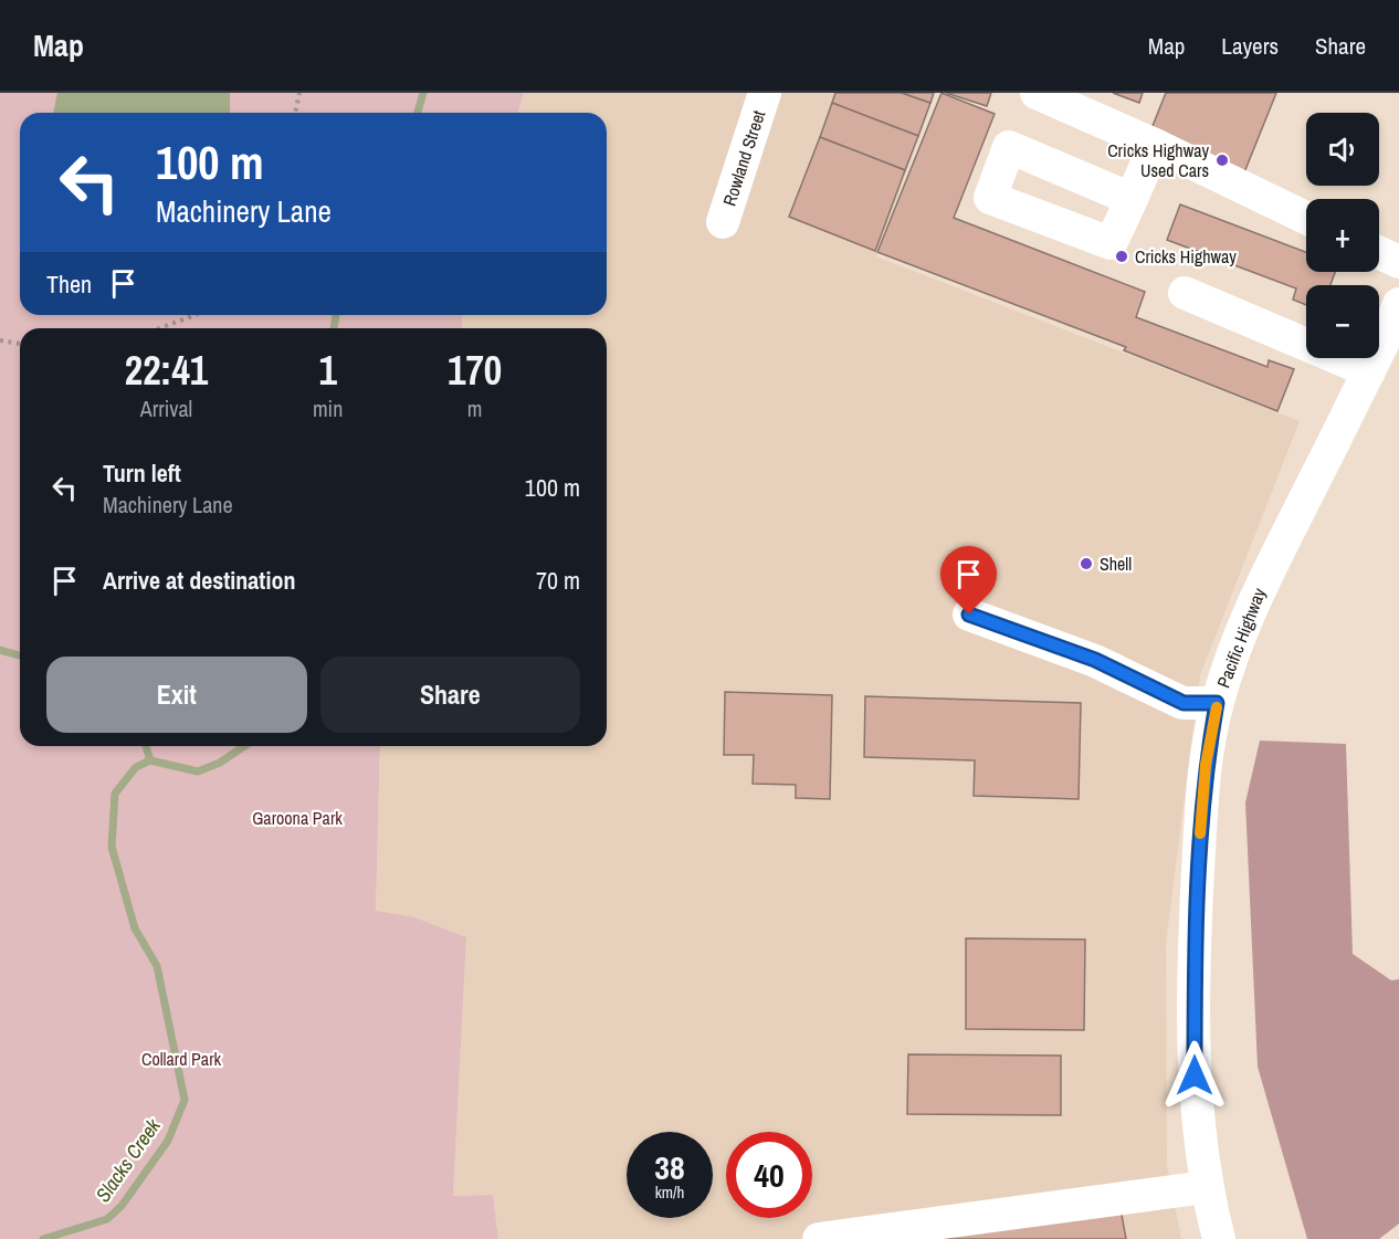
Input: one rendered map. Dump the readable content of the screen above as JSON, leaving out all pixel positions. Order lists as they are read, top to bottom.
{
  "streets": {
    "street": ["Rowland Street", "Pacific Highway"]
  },
  "water": ["Slacks Creek"],
  "parks": ["Garoona Park", "Collard Park"],
  "places": ["Cricks Highway Used Cars", "Cricks Highway", "Shell"],
  "page": {
    "header": "Map",
    "nav": ["Map", "Layers", "Share"],
    "map_buttons": ["+", "−"],
    "turn": ["100 m", "Machinery Lane"],
    "then": "Then",
    "eta": [
      "22:41",
      "Arrival",
      "1",
      "min",
      "170",
      "m"
    ],
    "list": [
      {
        "name": "Turn left",
        "note": "Machinery Lane",
        "value": "100 m"
      },
      {
        "name": "Arrive at destination",
        "value": "70 m"
      }
    ],
    "buttons": ["Exit", "Share"],
    "speed": "38 km/h",
    "limit": "40"
  }
}
